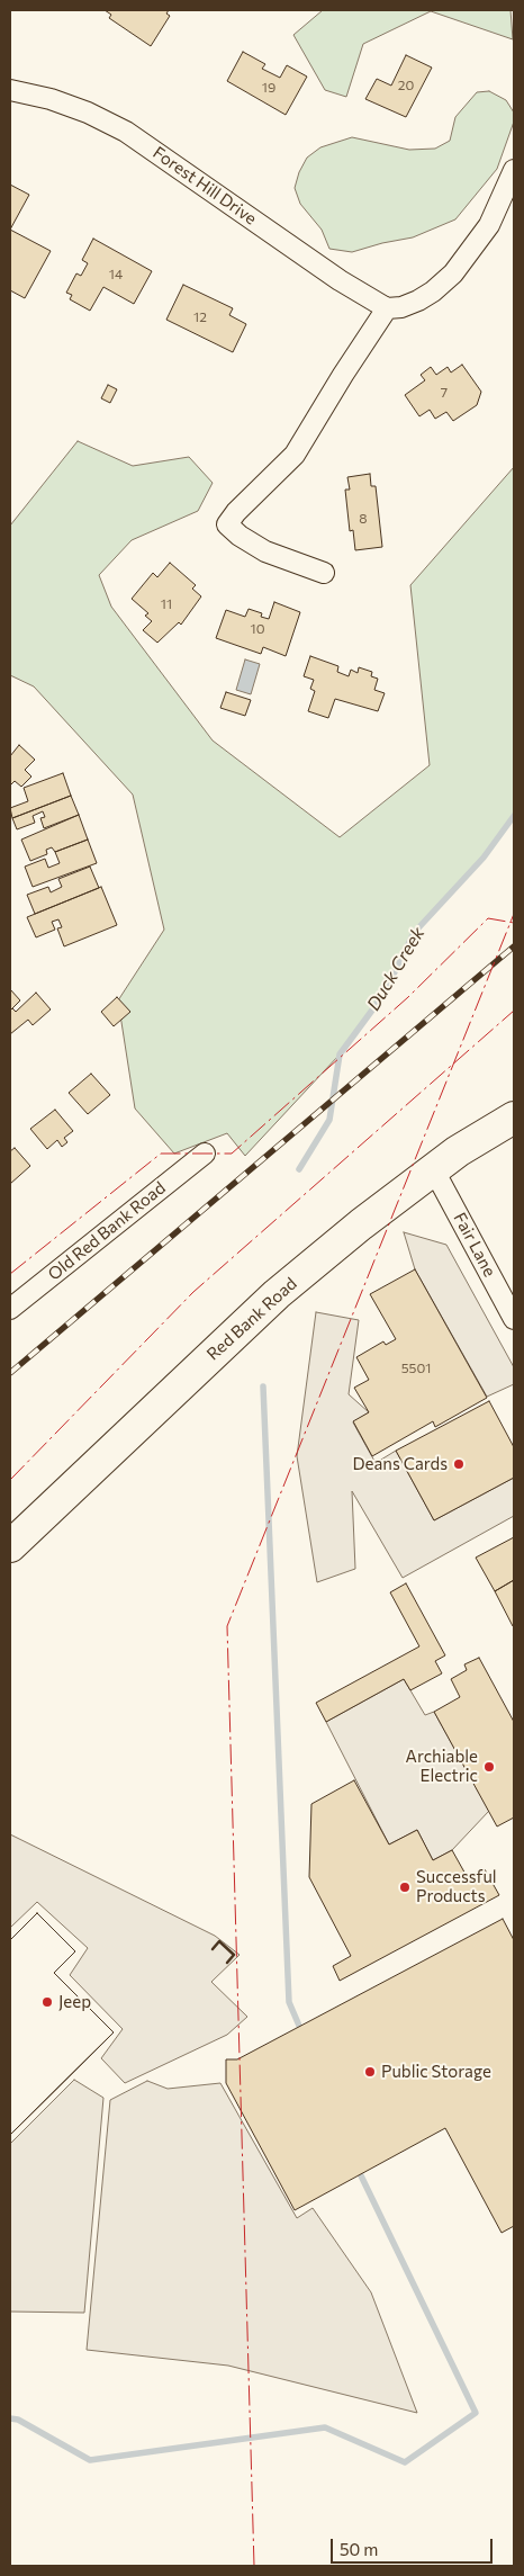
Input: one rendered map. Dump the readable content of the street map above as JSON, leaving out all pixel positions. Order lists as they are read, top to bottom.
{
  "streets": {
    "highway": ["Red Bank Road"],
    "street": ["Forest Hill Drive", "Old Red Bank Road", "Fair Lane"]
  },
  "crossings": [
    ["Fair Lane", "Red Bank Road"]
  ],
  "water": ["Duck Creek"],
  "places": [
    "Deans Cards",
    "Archiable Electric",
    "Successful Products",
    "Jeep",
    "Public Storage"
  ],
  "house_numbers": [
    "20",
    "19",
    "14",
    "12",
    "7",
    "8",
    "11",
    "10",
    "5501"
  ],
  "scale_bar": "50 m"
}
